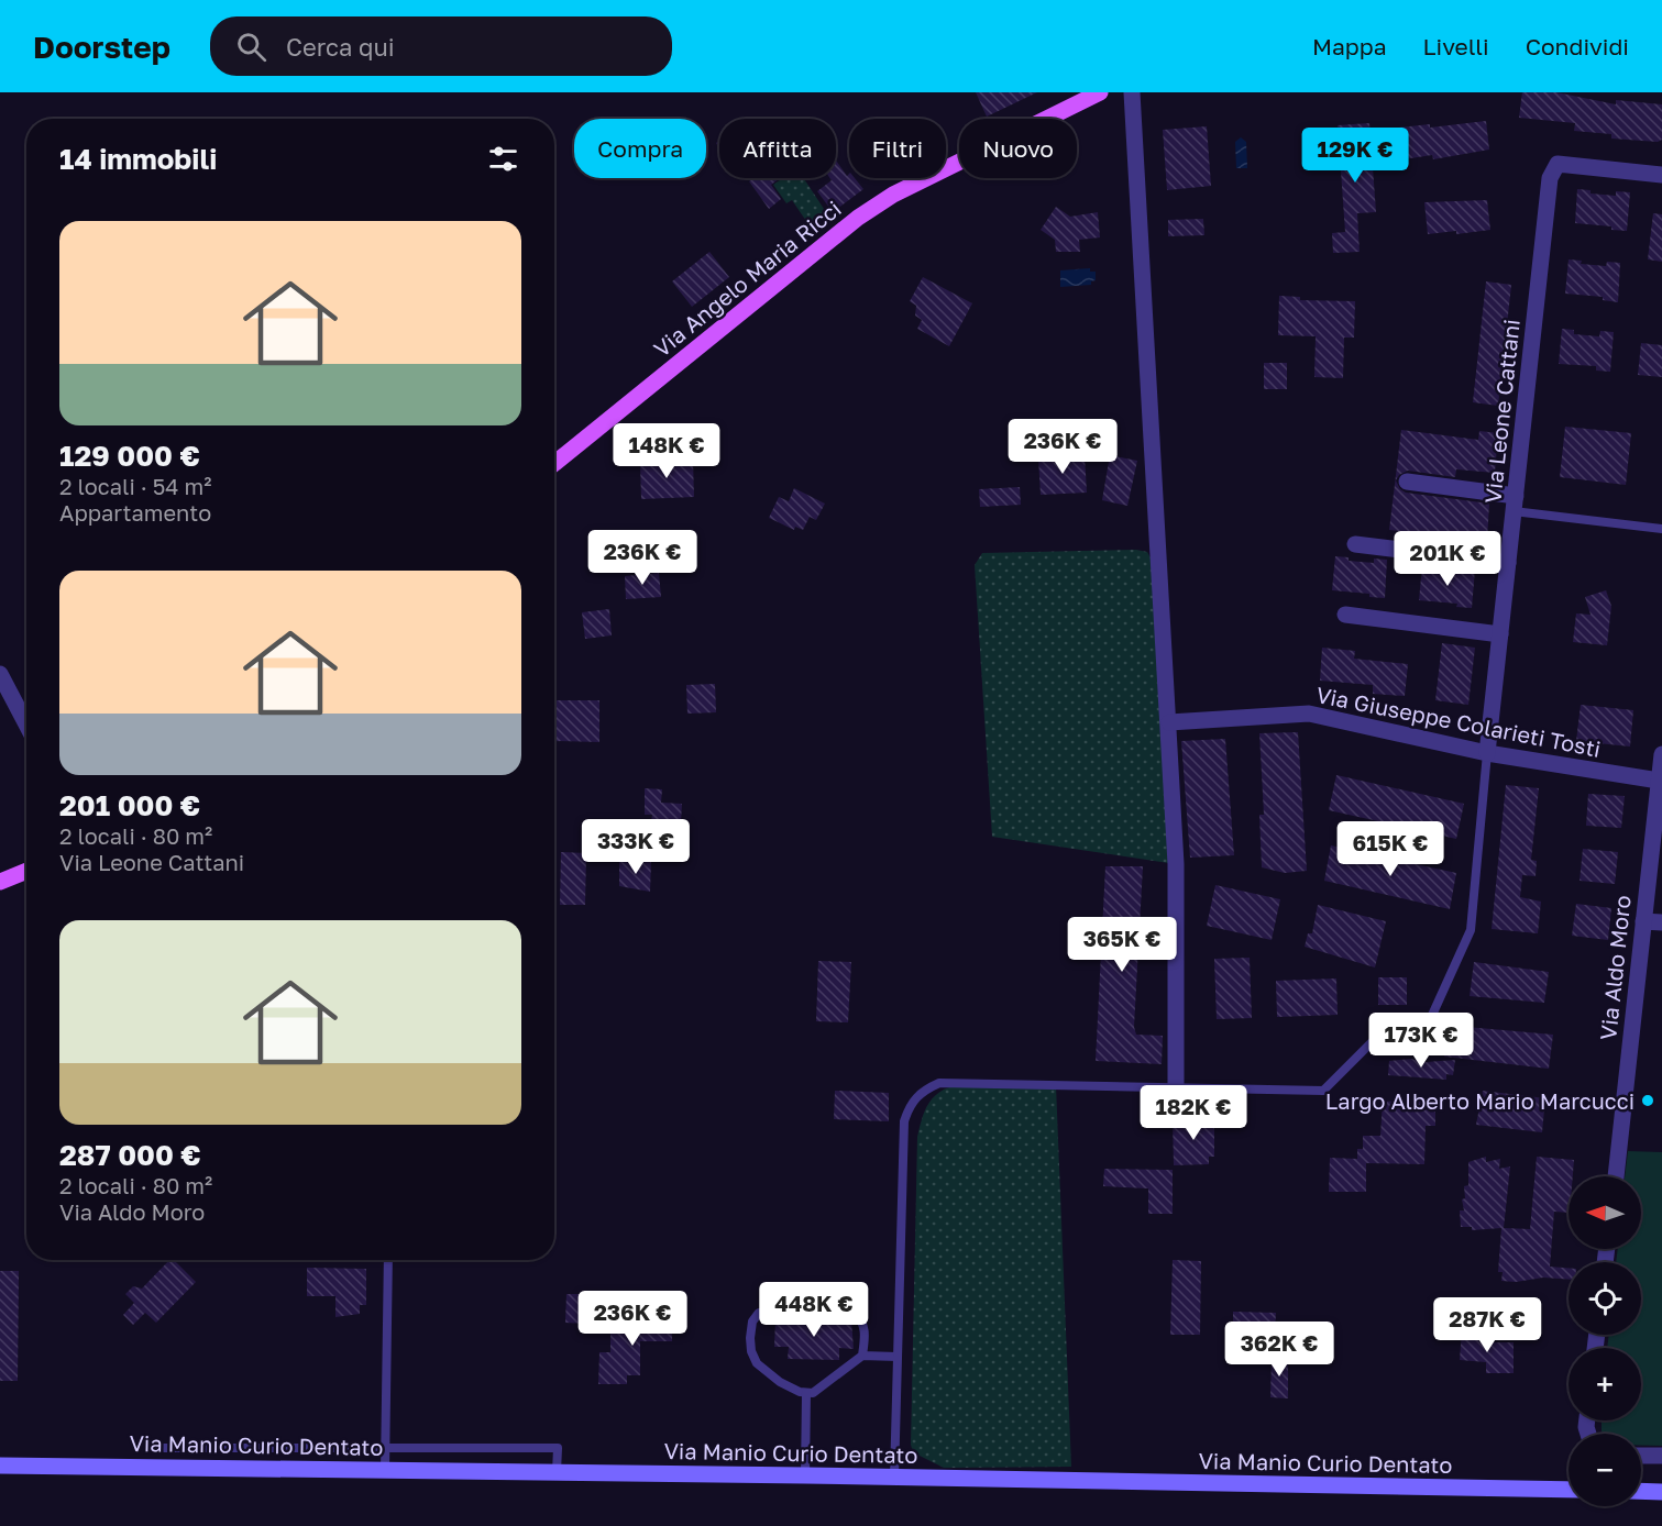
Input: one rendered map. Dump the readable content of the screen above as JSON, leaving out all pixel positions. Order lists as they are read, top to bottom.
{
  "streets": {
    "main road": ["Via Angelo Maria Ricci", "Via Manio Curio Dentato"],
    "street": ["Via Leone Cattani", "Via Giuseppe Colarieti Tosti", "Via Aldo Moro"]
  },
  "crossings": [
    ["Via Leone Cattani", "Via Giuseppe Colarieti Tosti"],
    ["Via Giuseppe Colarieti Tosti", "Via Aldo Moro"]
  ],
  "places": ["Largo Alberto Mario Marcucci"],
  "north": "left",
  "page": {
    "header": "Doorstep",
    "search": "Cerca qui",
    "nav": ["Mappa", "Livelli", "Condividi"],
    "chip": [
      "Compra",
      "Affitta",
      "Filtri",
      "Nuovo"
    ],
    "heading": "14 immobili",
    "price": [
      "129K €",
      "236K €",
      "148K €",
      "236K €",
      "201K €",
      "333K €",
      "615K €",
      "365K €",
      "173K €",
      "182K €",
      "448K €",
      "236K €",
      "287K €",
      "362K €"
    ],
    "list": [
      {
        "name": "129 000 €",
        "note": "2 locali · 54 m² · Appartamento"
      },
      {
        "name": "201 000 €",
        "note": "2 locali · 80 m² · Via Leone Cattani"
      },
      {
        "name": "287 000 €",
        "note": "2 locali · 80 m² · Via Aldo Moro"
      }
    ],
    "map_buttons": ["+", "−"]
  }
}
